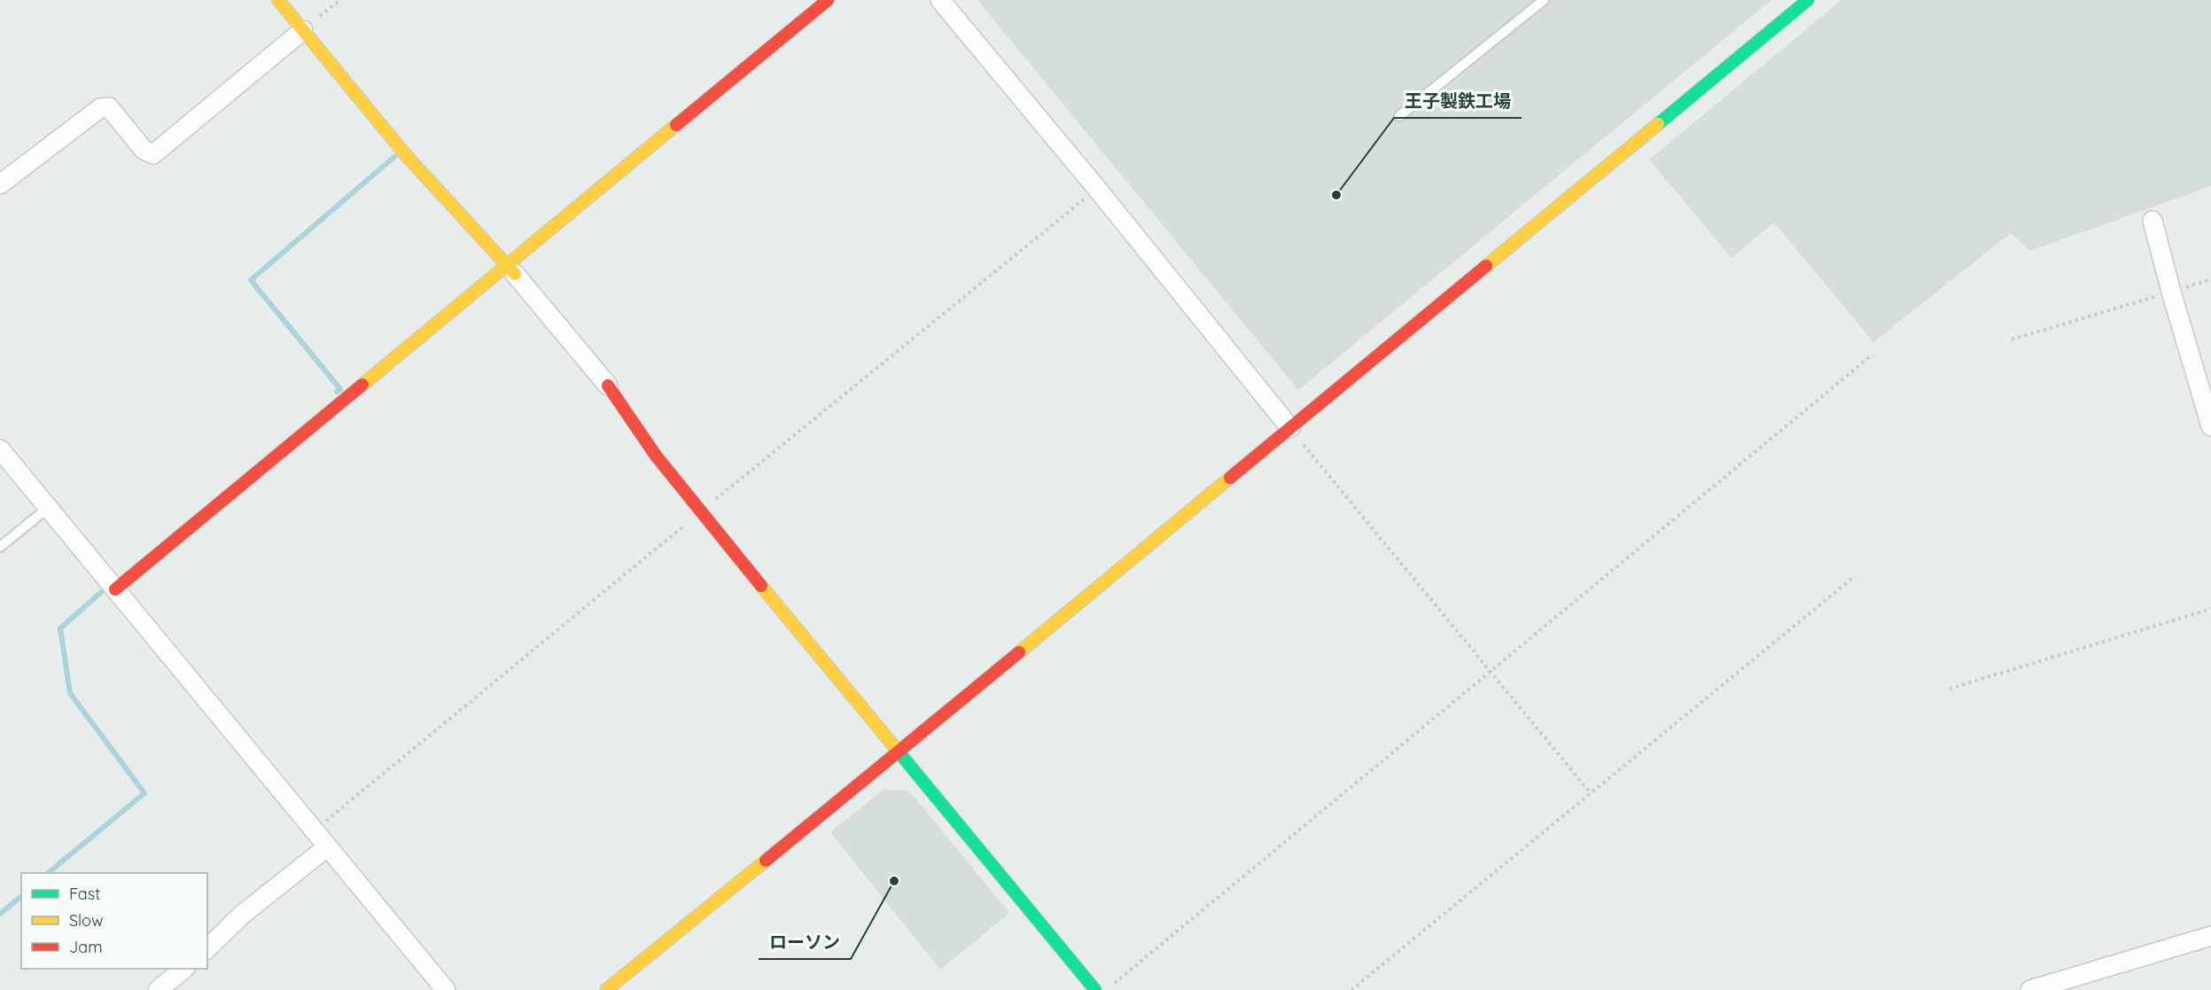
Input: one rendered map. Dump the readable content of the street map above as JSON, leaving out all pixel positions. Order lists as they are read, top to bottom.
{
  "places": ["王子製鉄工場", "ローソン"],
  "legend": ["Fast", "Slow", "Jam"]
}
